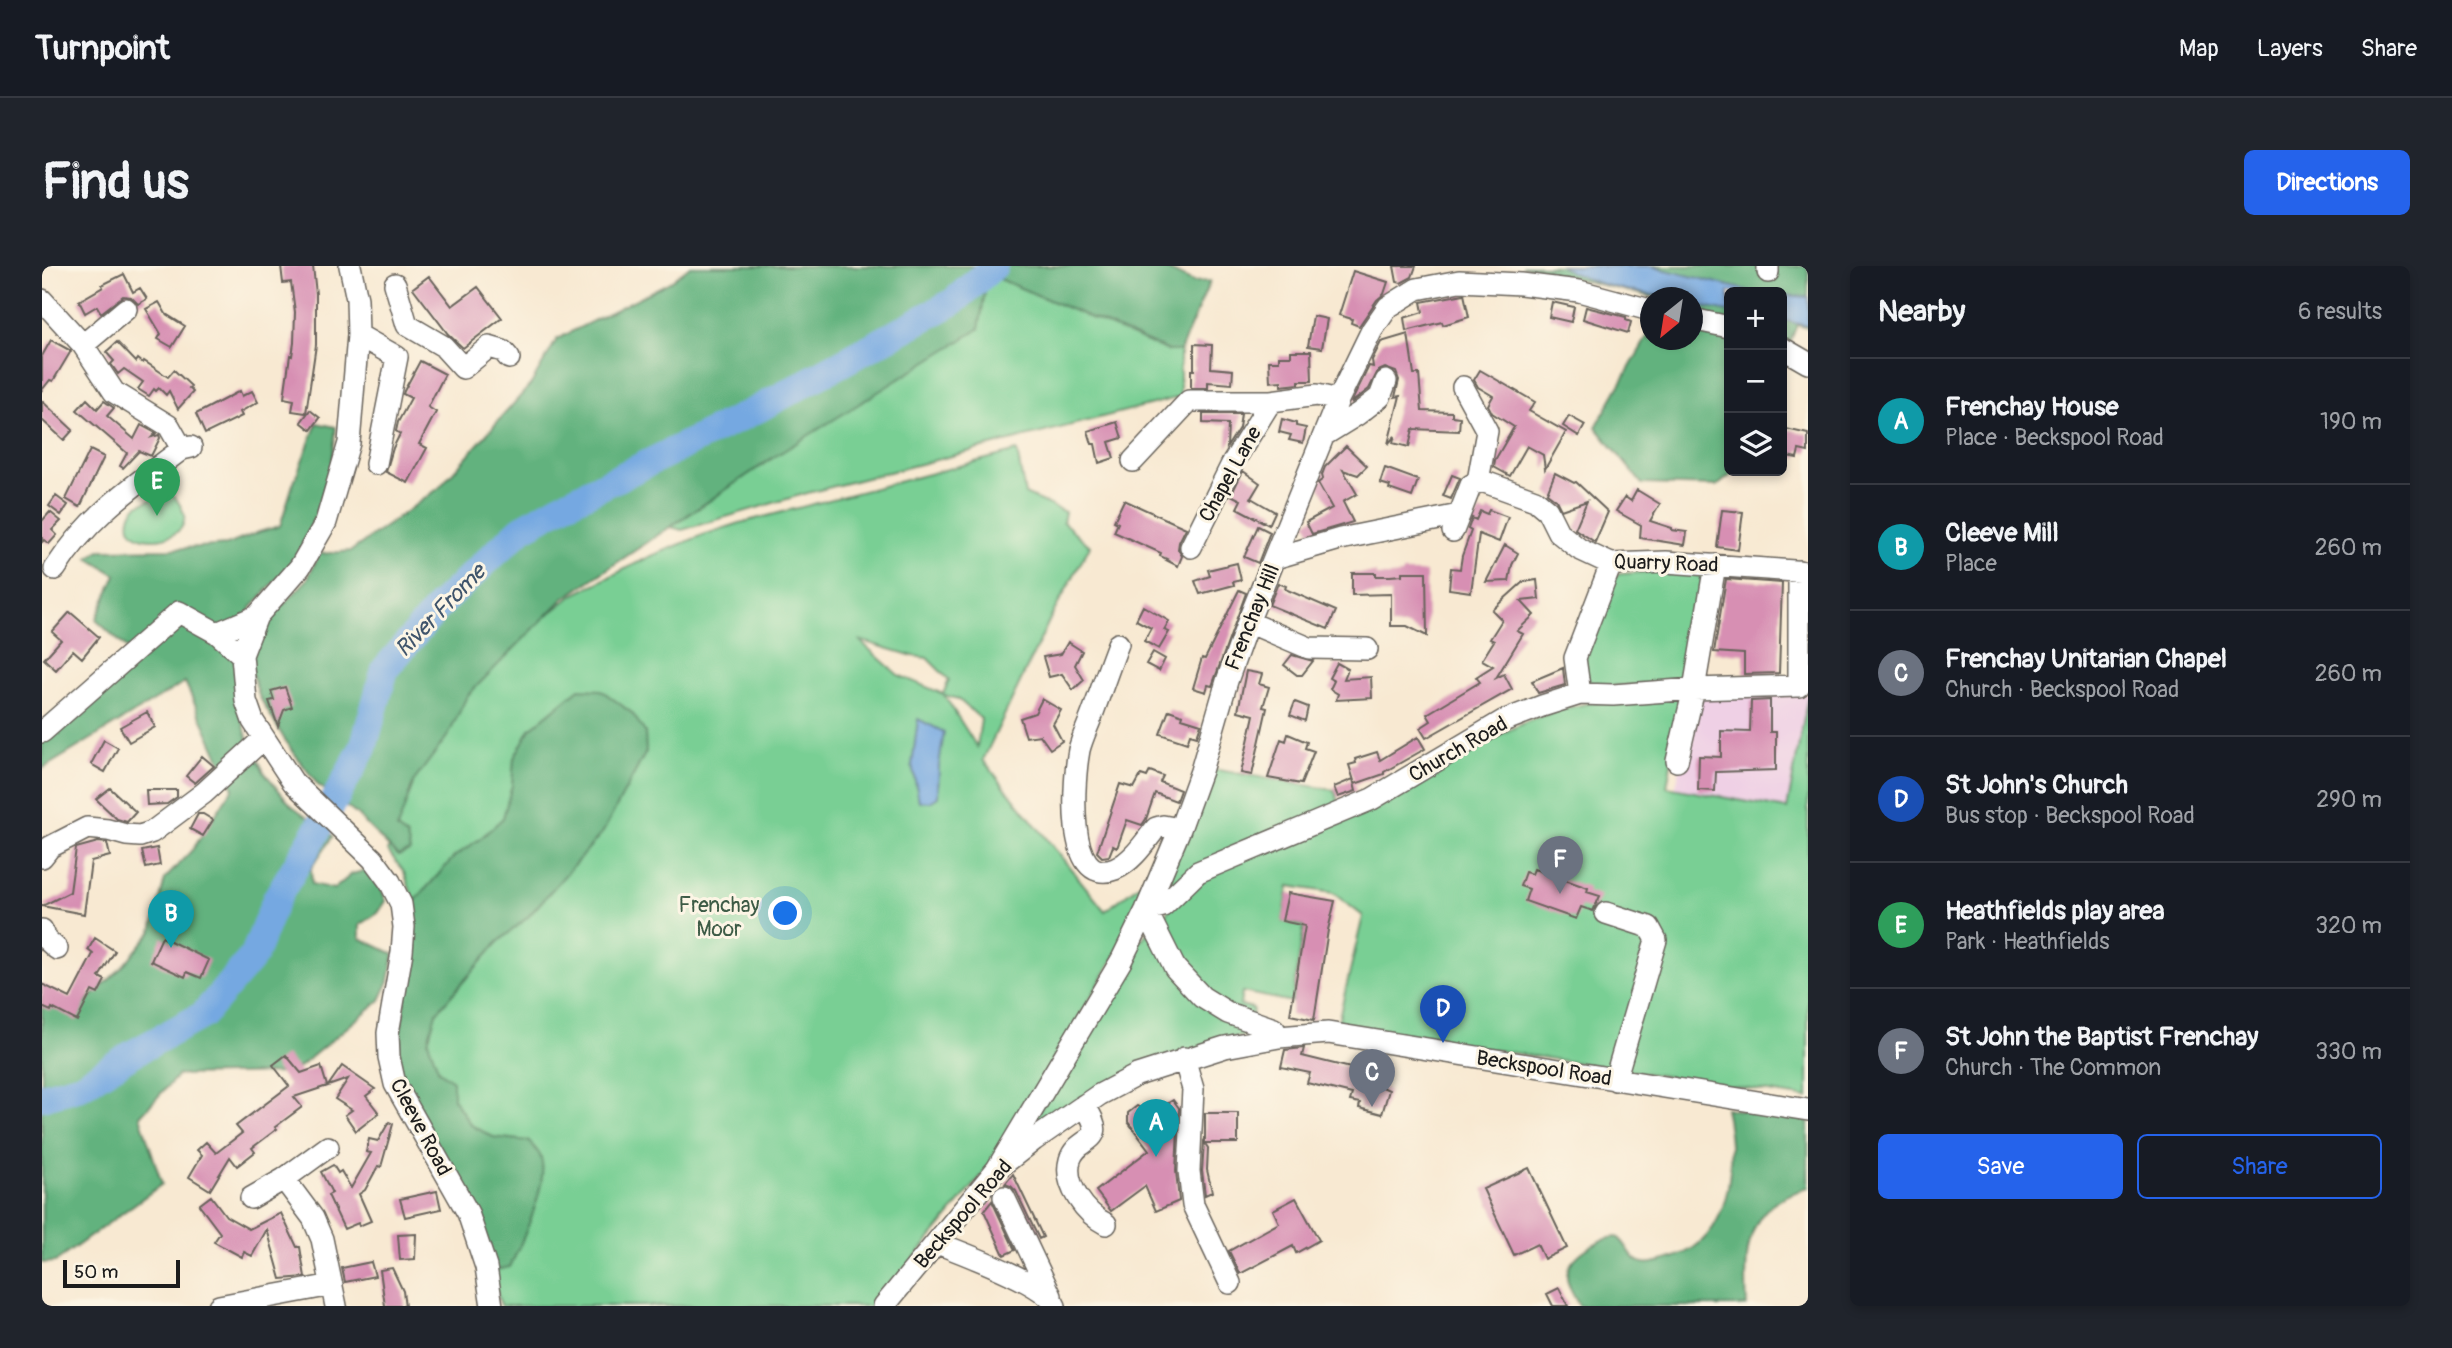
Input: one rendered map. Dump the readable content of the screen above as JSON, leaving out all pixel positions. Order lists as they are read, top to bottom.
{
  "streets": {
    "street": [
      "Chapel Lane",
      "Quarry Road",
      "Frenchay Hill",
      "Church Road",
      "Beckspool Road",
      "Cleeve Road"
    ]
  },
  "crossings": [
    ["Chapel Lane", "Frenchay Hill"],
    ["Quarry Road", "Church Road"],
    ["Frenchay Hill", "Church Road"],
    ["Frenchay Hill", "Beckspool Road"]
  ],
  "water": ["River Frome"],
  "parks": ["Frenchay Moor"],
  "scale_bar": "50 m",
  "north": "bottom left",
  "page": {
    "header": "Turnpoint",
    "nav": ["Map", "Layers", "Share"],
    "buttons": [
      "Directions",
      ["Save", "Share"]
    ],
    "title": "Find us",
    "heading": ["Nearby", "6 results"],
    "map_buttons": ["+", "−"],
    "list": [
      {
        "mark": "A",
        "name": "Frenchay House",
        "note": "Place · Beckspool Road",
        "value": "190 m"
      },
      {
        "mark": "B",
        "name": "Cleeve Mill",
        "note": "Place",
        "value": "260 m"
      },
      {
        "mark": "C",
        "name": "Frenchay Unitarian Chapel",
        "note": "Church · Beckspool Road",
        "value": "260 m"
      },
      {
        "mark": "D",
        "name": "St John's Church",
        "note": "Bus stop · Beckspool Road",
        "value": "290 m"
      },
      {
        "mark": "E",
        "name": "Heathfields play area",
        "note": "Park · Heathfields",
        "value": "320 m"
      },
      {
        "mark": "F",
        "name": "St John the Baptist Frenchay",
        "note": "Church · The Common",
        "value": "330 m"
      }
    ],
    "pins": [
      "E",
      "F",
      "B",
      "D",
      "C",
      "A"
    ],
    "scale": "50 m"
  }
}
